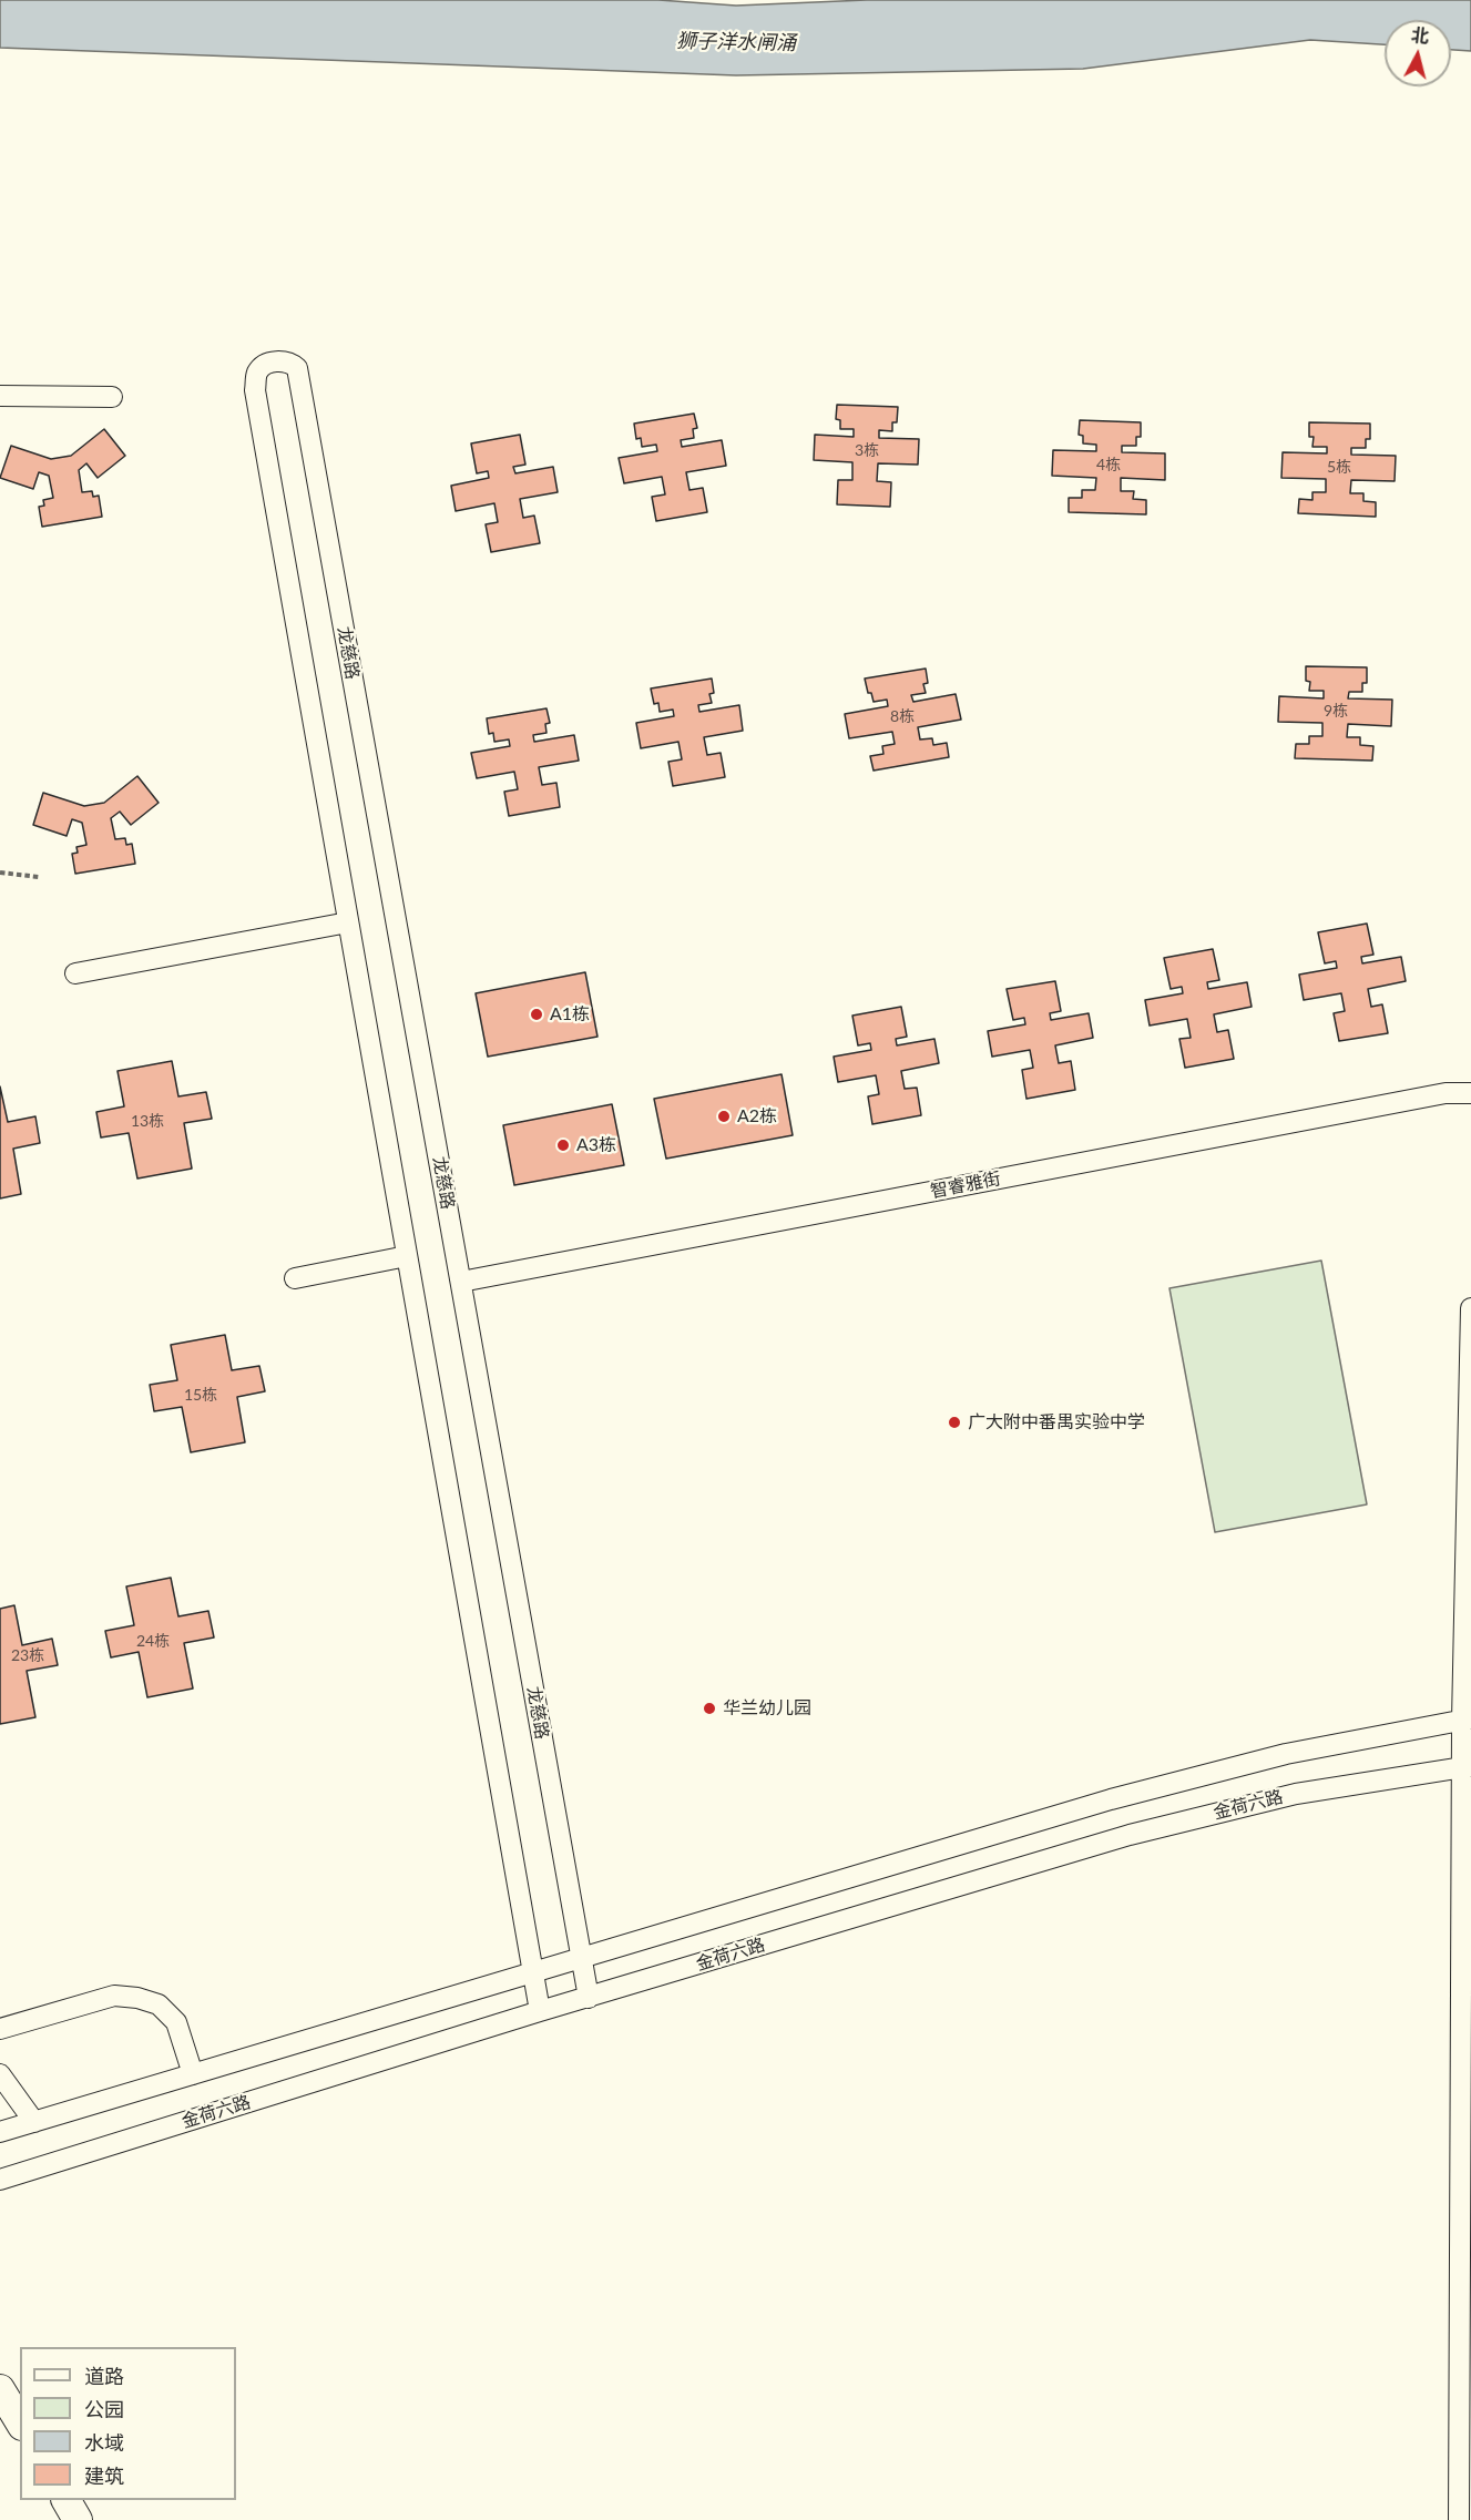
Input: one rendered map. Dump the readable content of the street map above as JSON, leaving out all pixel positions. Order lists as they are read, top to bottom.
{
  "streets": {
    "street": ["龙慈路", "智睿雅街", "金荷六路"]
  },
  "crossings": [
    ["龙慈路", "智睿雅街"],
    ["龙慈路", "金荷六路"]
  ],
  "water": ["狮子洋水闸涌"],
  "places": [
    "A1栋",
    "A2栋",
    "A3栋",
    "广大附中番禺实验中学",
    "华兰幼儿园"
  ],
  "house_numbers": [
    "3栋",
    "4栋",
    "5栋",
    "9栋",
    "8栋",
    "13栋",
    "15栋",
    "24栋",
    "23栋"
  ],
  "legend": [
    "道路",
    "公园",
    "水域",
    "建筑"
  ],
  "north": "top"
}
